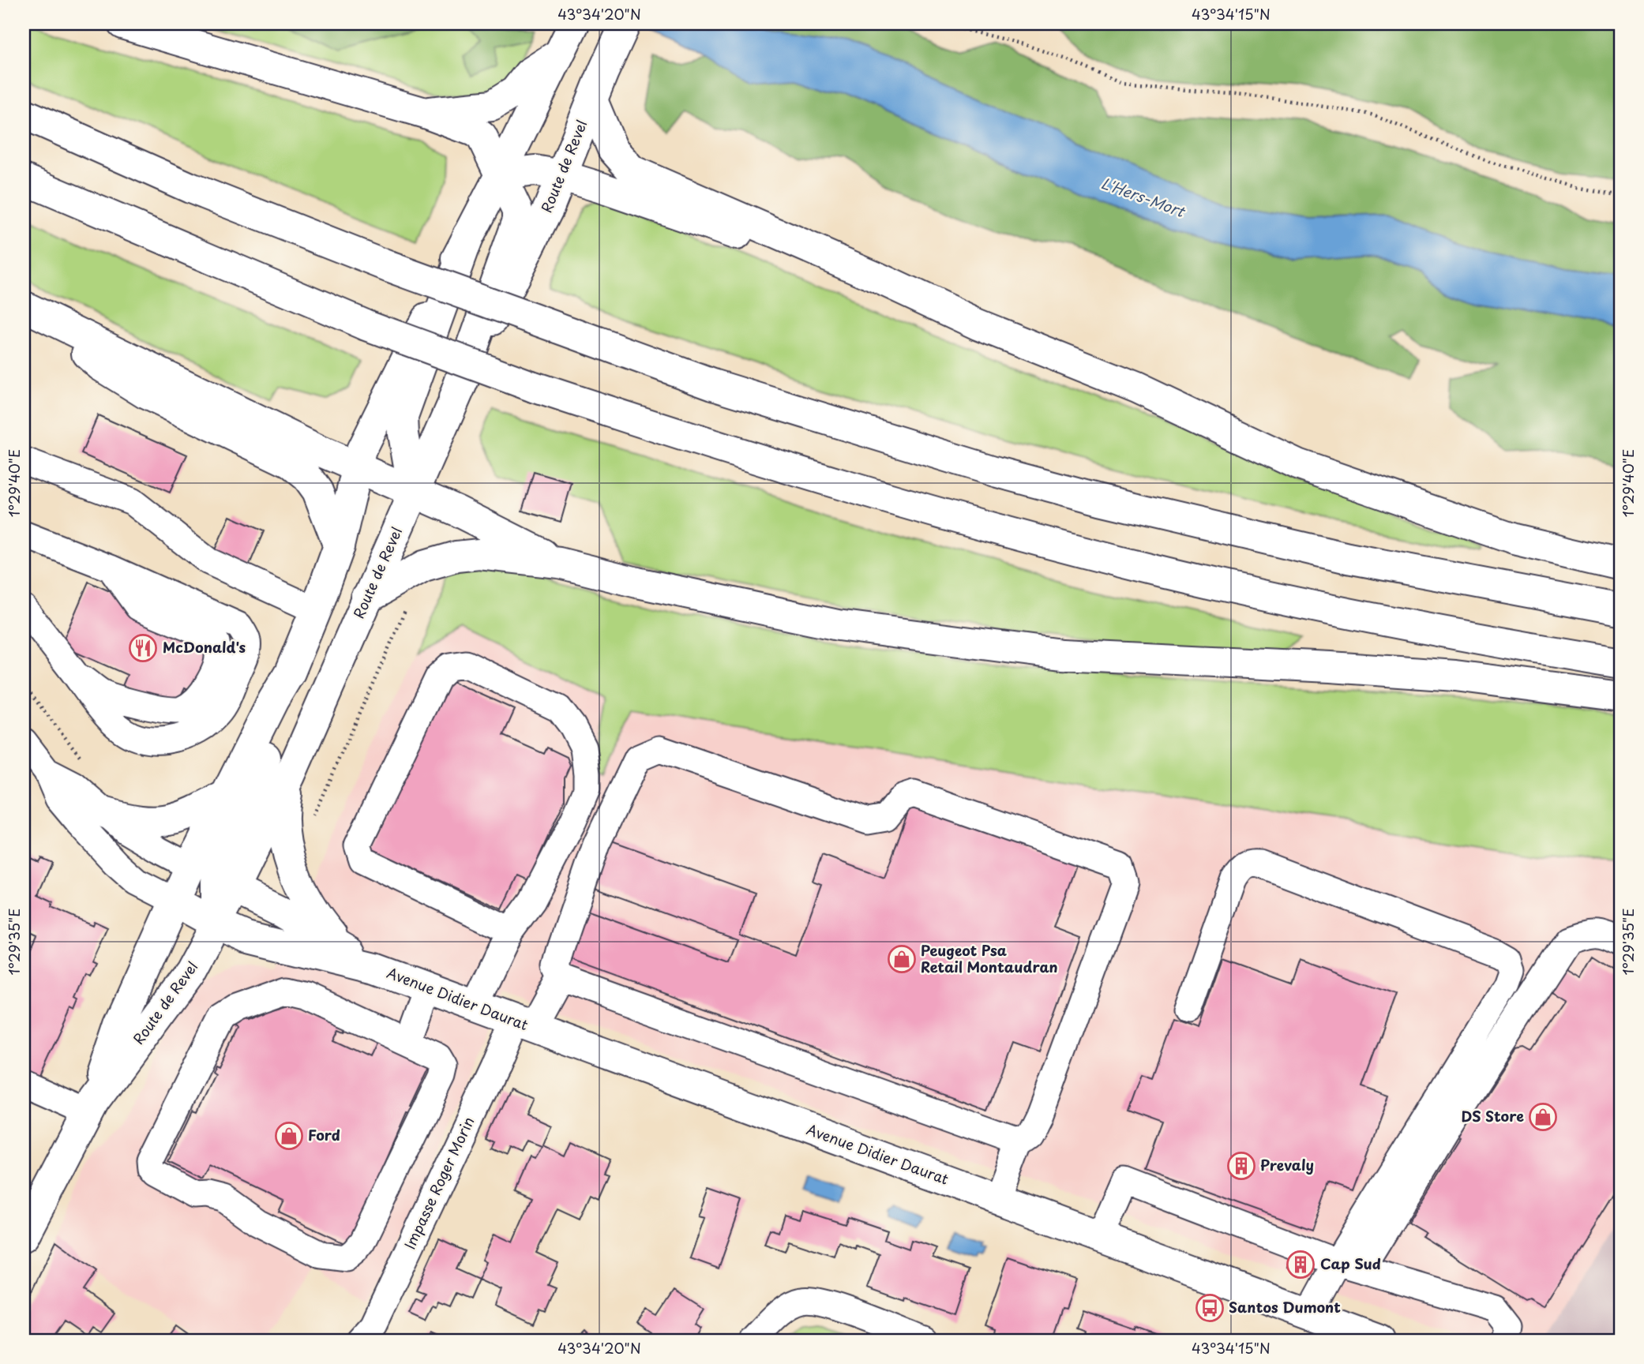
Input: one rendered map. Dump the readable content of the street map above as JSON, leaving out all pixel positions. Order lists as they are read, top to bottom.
{
  "streets": {
    "main road": ["Route de Revel", "Avenue Didier Daurat"],
    "street": ["Impasse Roger Morin"]
  },
  "crossings": [
    ["Route de Revel", "Avenue Didier Daurat"],
    ["Avenue Didier Daurat", "Impasse Roger Morin"]
  ],
  "water": ["L'Hers-Mort"],
  "places": {
    "restaurant": ["McDonald's"],
    "shop": ["Peugeot Psa Retail Montaudran", "DS Store", "Ford"],
    "building": ["Prevaly", "Cap Sud"],
    "bus stop": ["Santos Dumont"]
  },
  "coordinates": [
    "43°34'20\"N",
    "43°34'15\"N",
    "1°29'40\"E",
    "1°29'35\"E"
  ]
}
